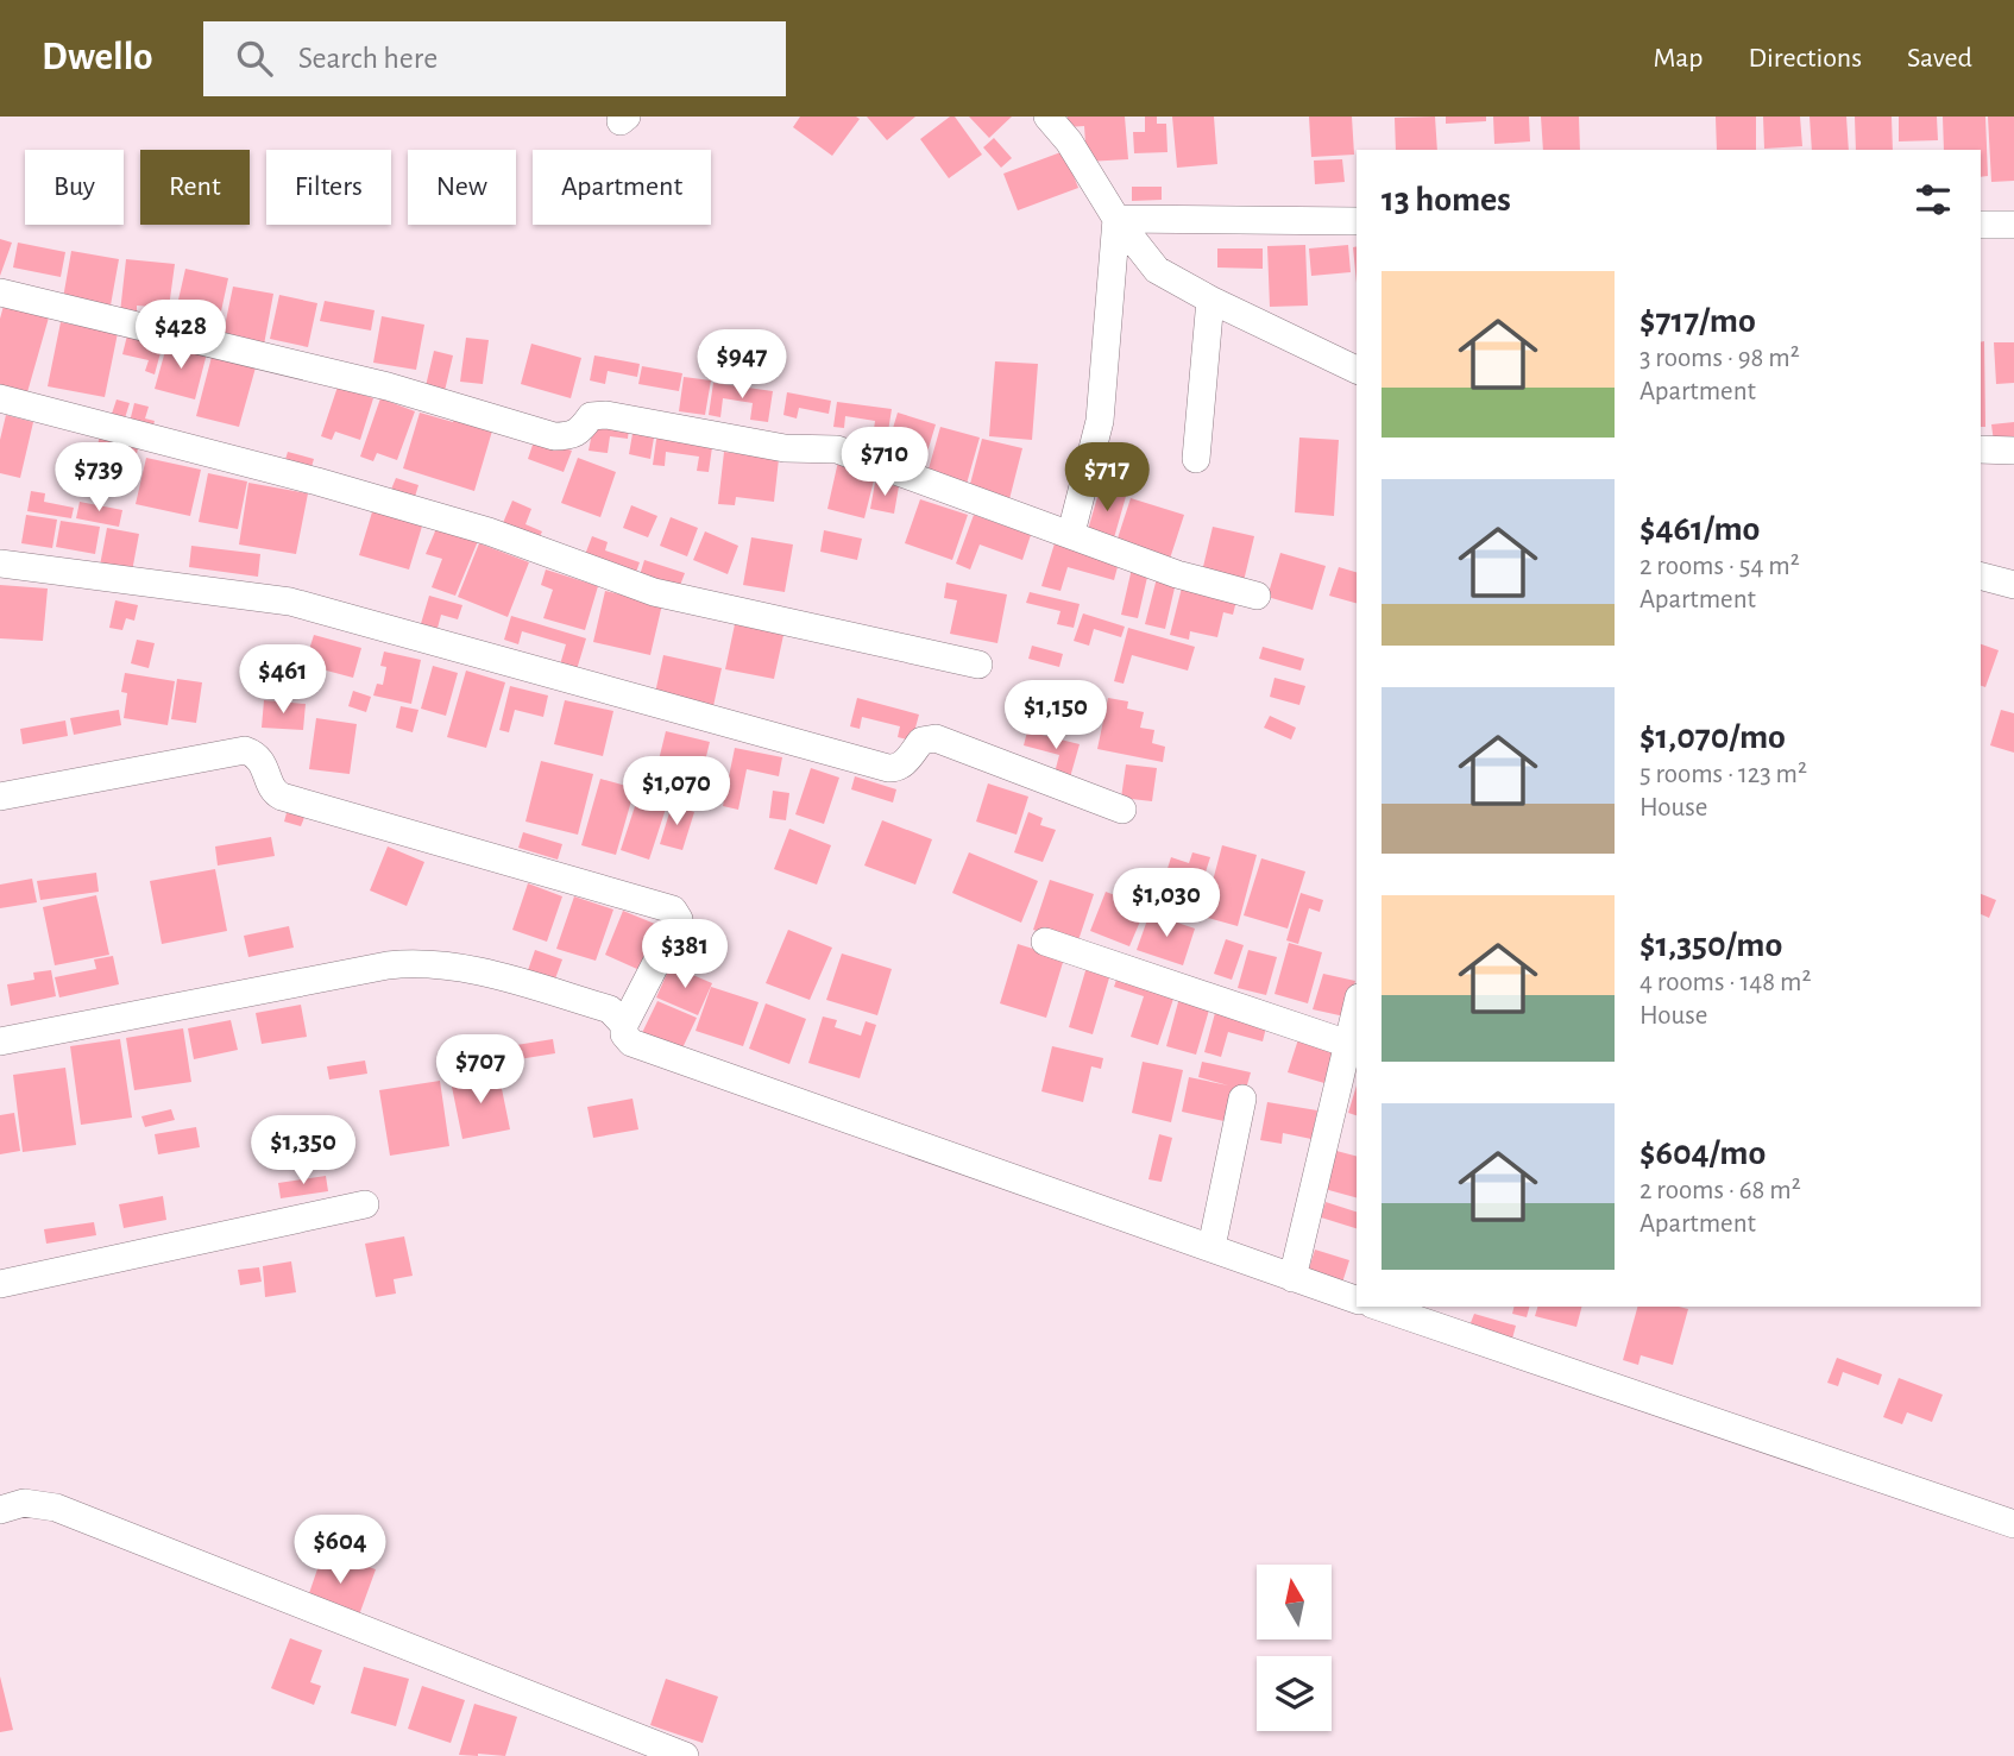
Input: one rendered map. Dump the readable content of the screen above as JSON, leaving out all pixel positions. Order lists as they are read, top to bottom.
{
  "north": "top",
  "page": {
    "header": "Dwello",
    "search": "Search here",
    "nav": ["Map", "Directions", "Saved"],
    "chip": [
      "Buy",
      "Rent",
      "Filters",
      "New",
      "Apartment"
    ],
    "heading": "13 homes",
    "list": [
      {
        "name": "$717/mo",
        "note": "3 rooms · 98 m² · Apartment"
      },
      {
        "name": "$461/mo",
        "note": "2 rooms · 54 m² · Apartment"
      },
      {
        "name": "$1,070/mo",
        "note": "5 rooms · 123 m² · House"
      },
      {
        "name": "$1,350/mo",
        "note": "4 rooms · 148 m² · House"
      },
      {
        "name": "$604/mo",
        "note": "2 rooms · 68 m² · Apartment"
      }
    ],
    "price": [
      "$428",
      "$947",
      "$710",
      "$739",
      "$717",
      "$461",
      "$1,150",
      "$1,070",
      "$1,030",
      "$381",
      "$707",
      "$1,350",
      "$604"
    ]
  }
}
